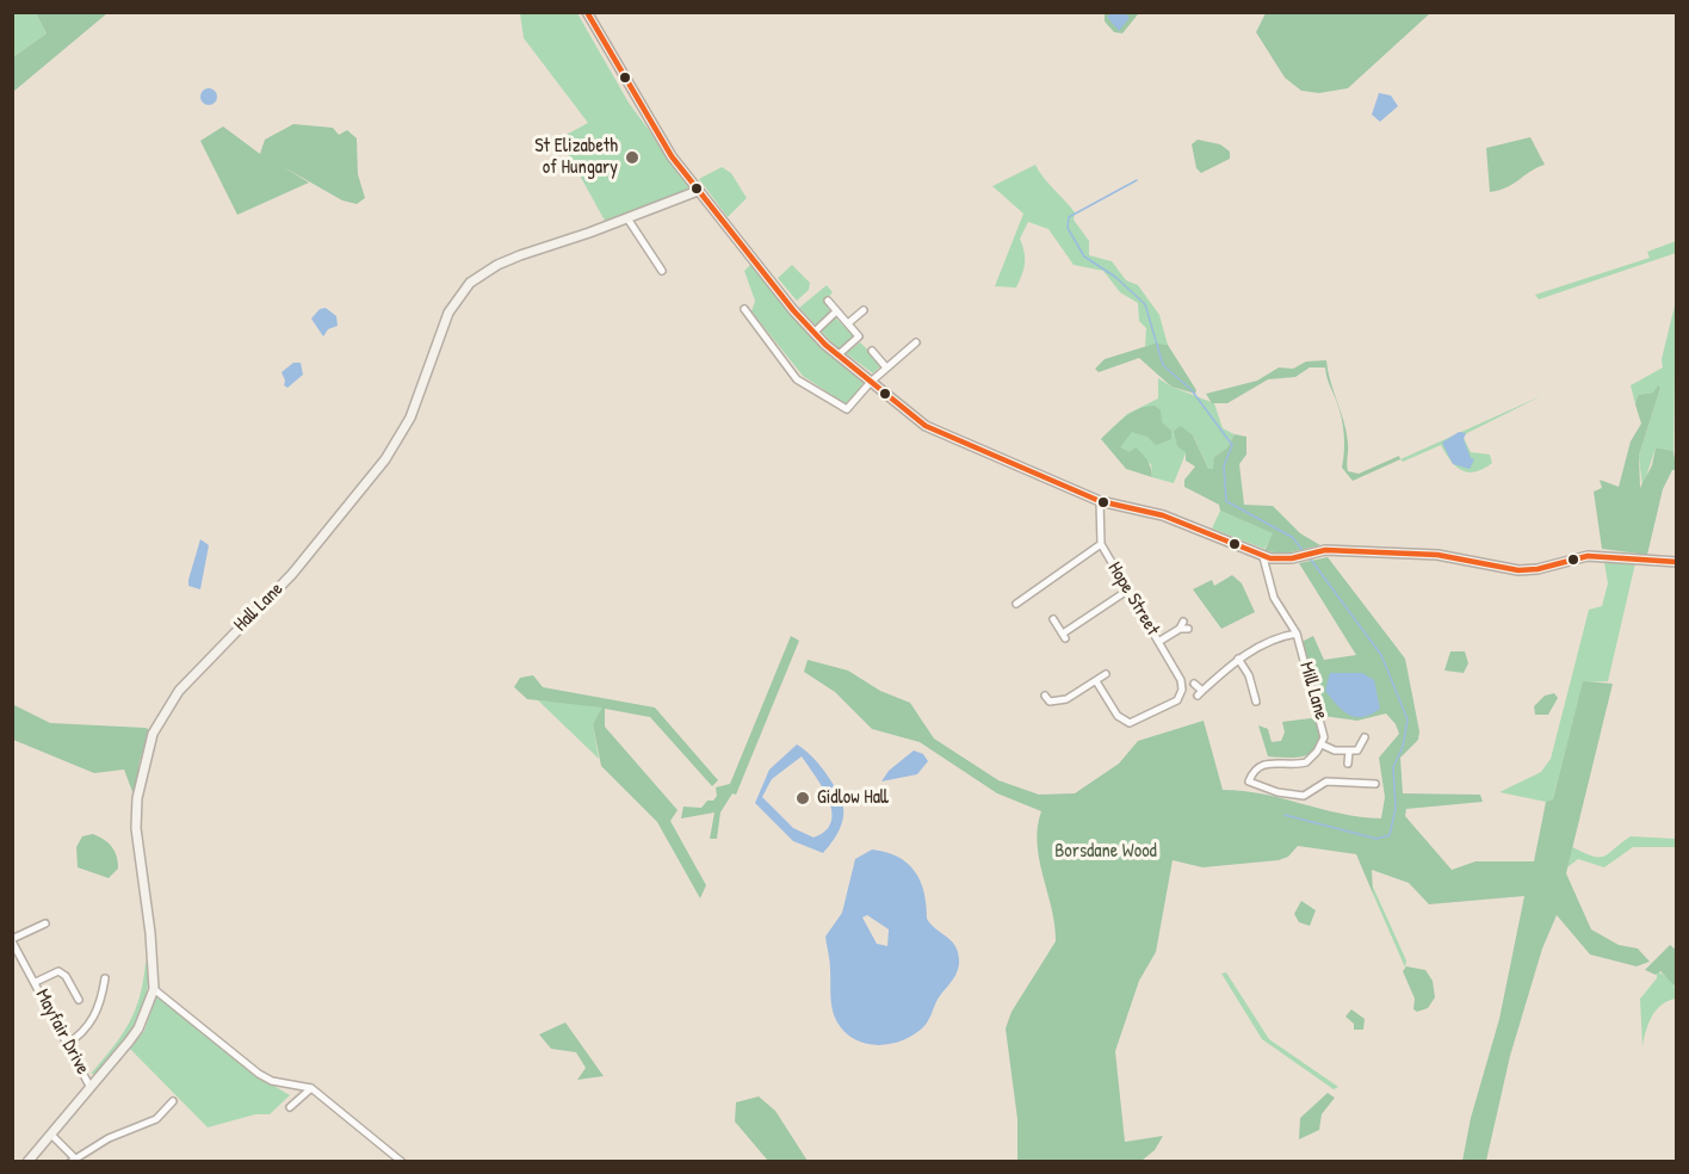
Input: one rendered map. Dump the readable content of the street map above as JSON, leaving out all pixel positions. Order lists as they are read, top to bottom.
{
  "streets": {
    "main road": ["Hall Lane"],
    "street": ["Hope Street", "Mill Lane", "Mayfair Drive"]
  },
  "crossings": [
    ["Hall Lane", "Mayfair Drive"]
  ],
  "parks": ["Borsdane Wood"],
  "places": ["St Elizabeth of Hungary", "Gidlow Hall"]
}
